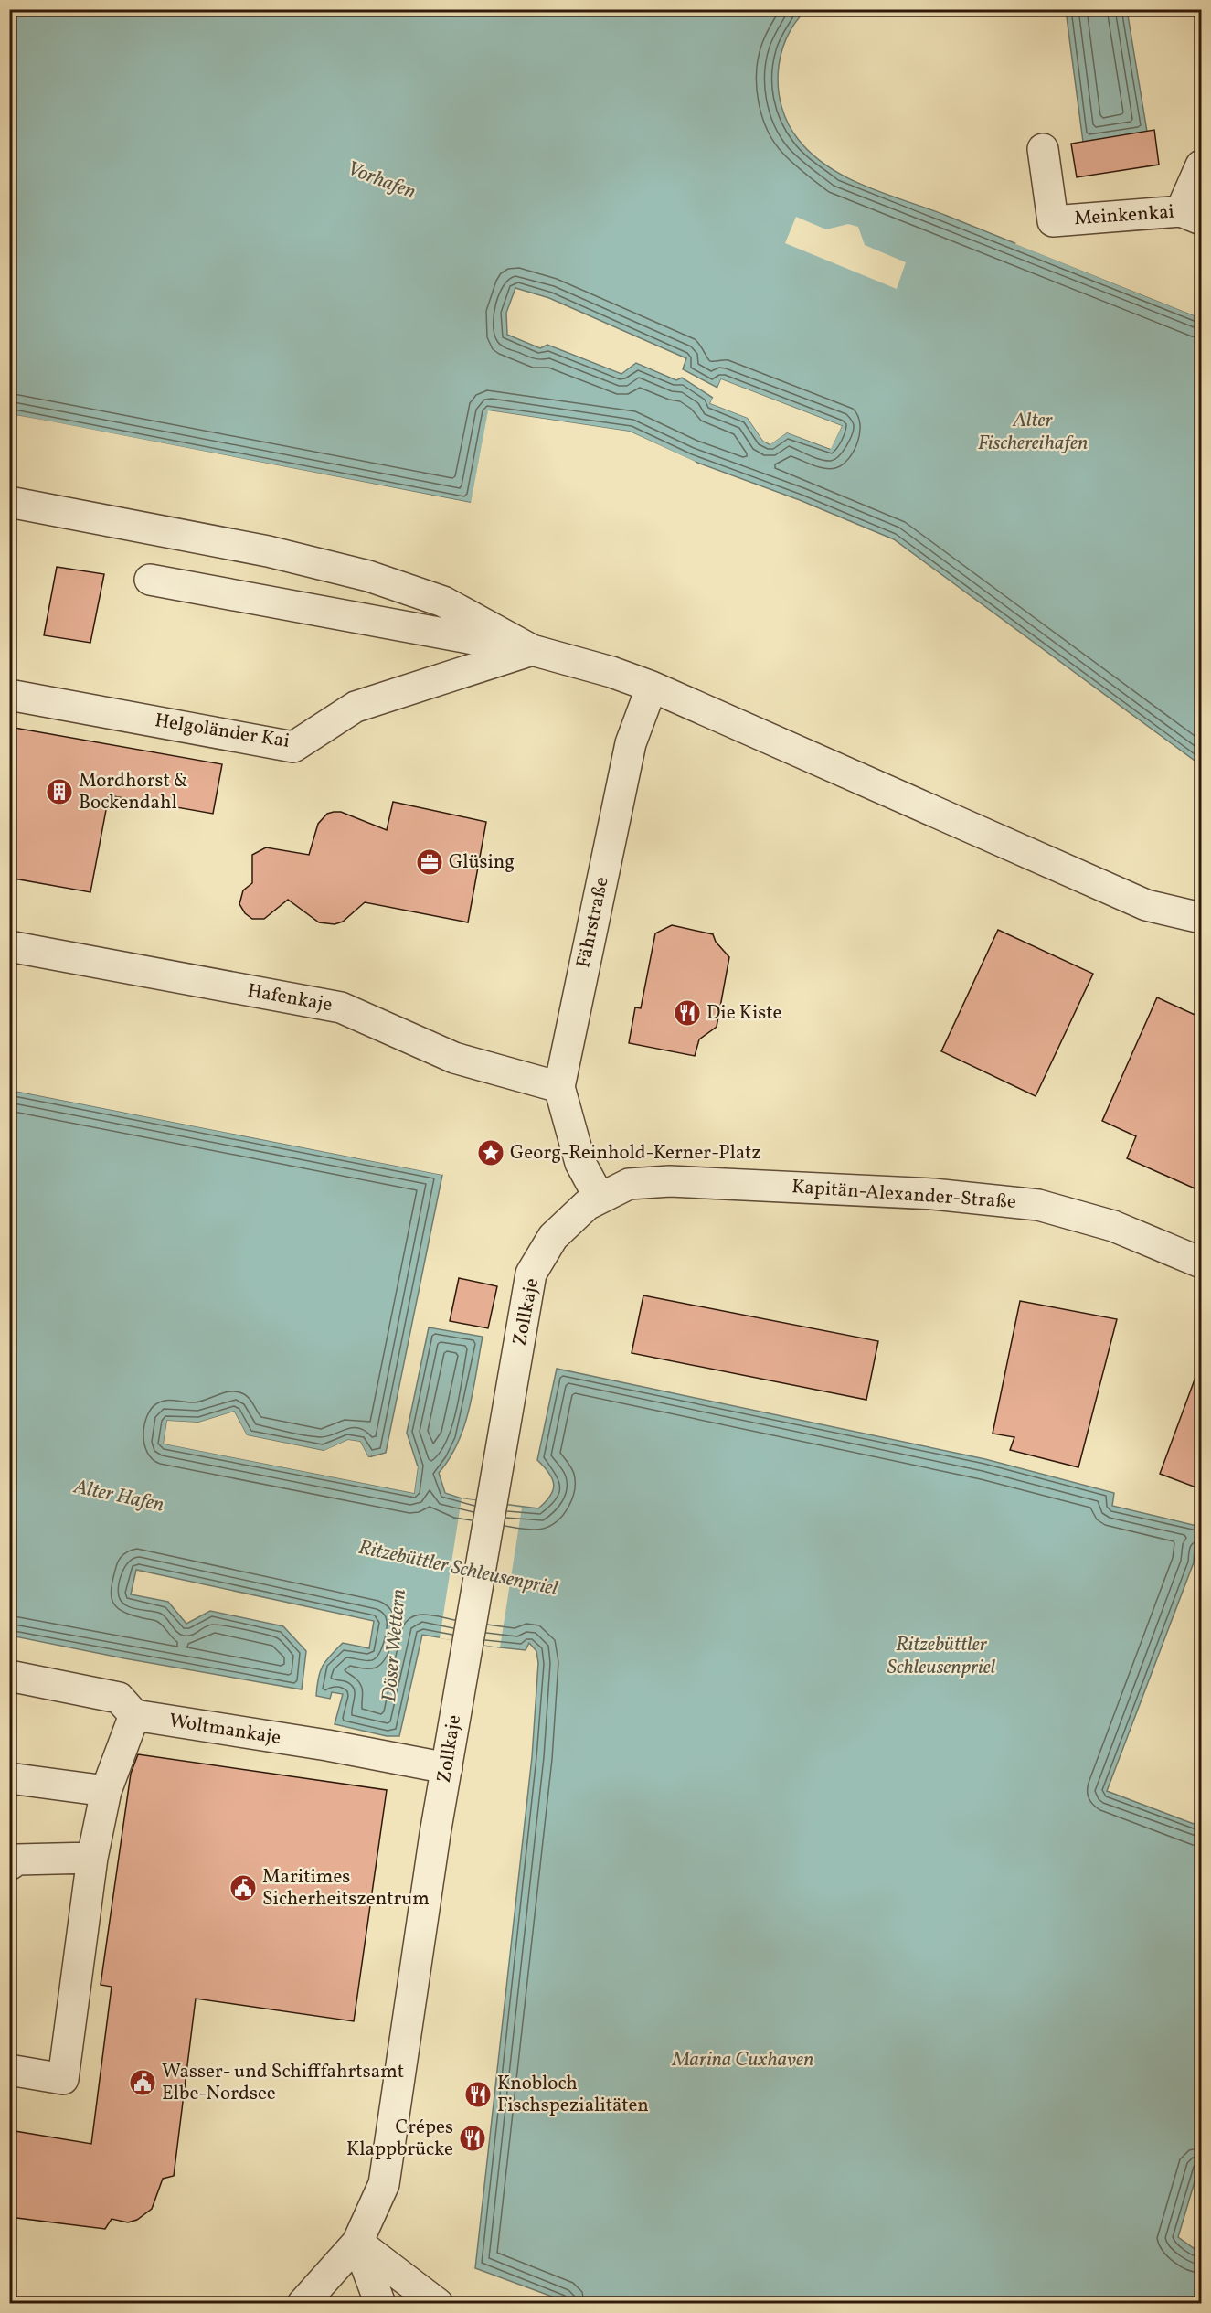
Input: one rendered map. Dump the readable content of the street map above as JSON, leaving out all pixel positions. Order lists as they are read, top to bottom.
{
  "streets": {
    "street": [
      "Meinkenkai",
      "Helgoländer Kai",
      "Fährstraße",
      "Hafenkaje",
      "Kapitän-Alexander-Straße",
      "Zollkaje",
      "Woltmankaje"
    ]
  },
  "crossings": [
    ["Fährstraße", "Hafenkaje"],
    ["Fährstraße", "Kapitän-Alexander-Straße"],
    ["Fährstraße", "Zollkaje"],
    ["Kapitän-Alexander-Straße", "Zollkaje"],
    ["Zollkaje", "Woltmankaje"]
  ],
  "water": [
    "Vorhafen",
    "Alter Fischereihafen",
    "Alter Hafen",
    "Ritzebüttler Schleusenpriel",
    "Döser Wettern",
    "Marina Cuxhaven"
  ],
  "places": {
    "building": ["Mordhorst & Bockendahl"],
    "office": ["Glüsing"],
    "restaurant": ["Die Kiste", "Knobloch Fischspezialitäten", "Crépes Klappbrücke"],
    "place": ["Georg-Reinhold-Kerner-Platz"],
    "public building": ["Maritimes Sicherheitszentrum", "Wasser- und Schifffahrtsamt Elbe-Nordsee"]
  }
}
